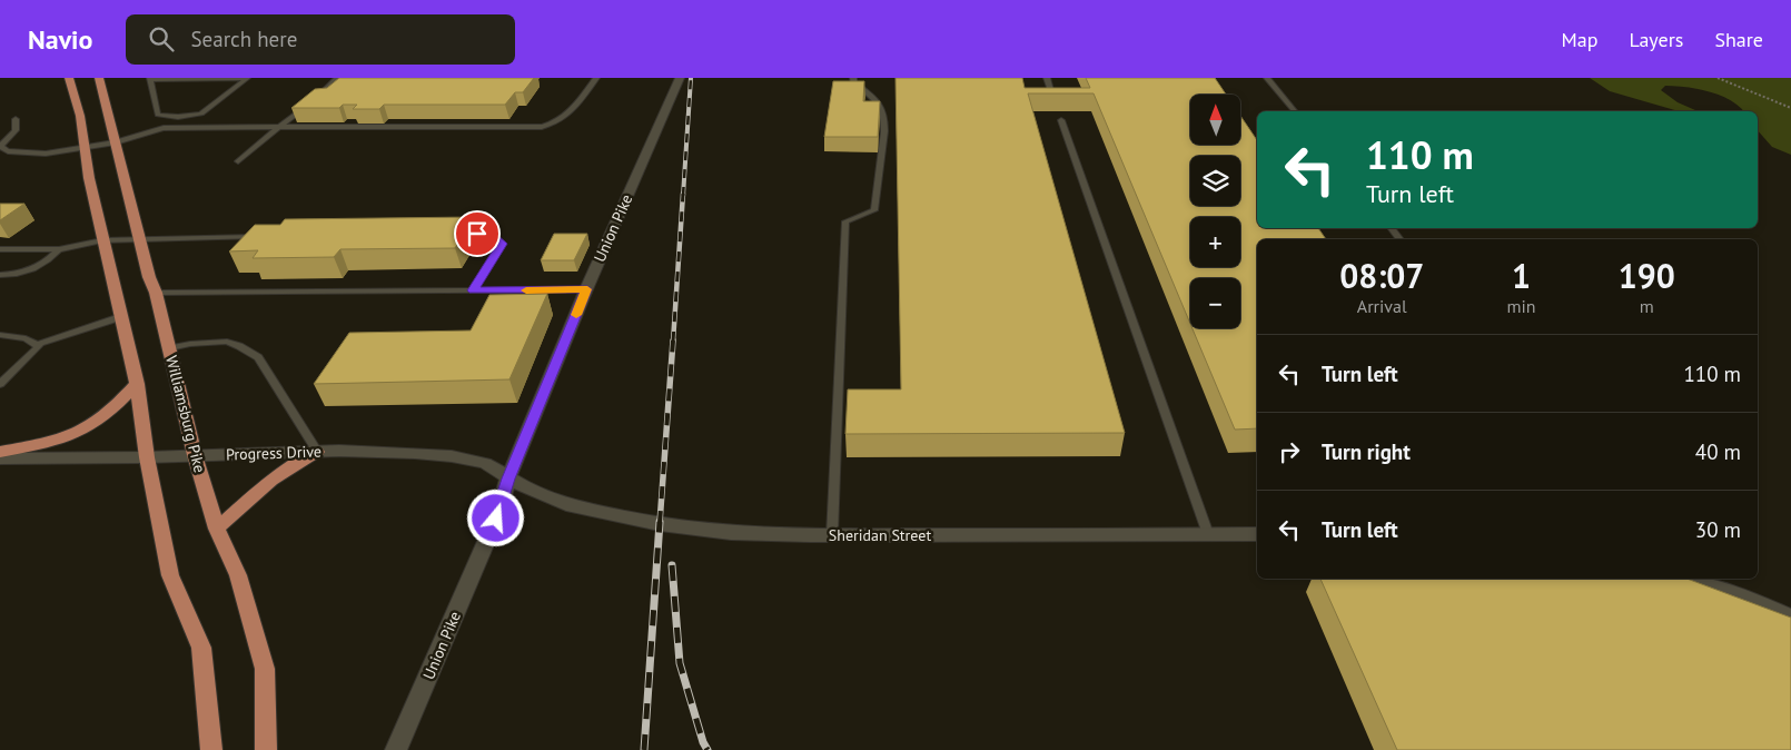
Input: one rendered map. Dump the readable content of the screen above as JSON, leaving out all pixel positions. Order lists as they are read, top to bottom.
{
  "streets": {
    "main road": ["Williamsburg Pike"],
    "street": ["Union Pike", "Progress Drive", "Sheridan Street"]
  },
  "crossings": [
    ["Union Pike", "Progress Drive"],
    ["Union Pike", "Sheridan Street"],
    ["Williamsburg Pike", "Progress Drive"],
    ["Progress Drive", "Sheridan Street"]
  ],
  "north": "top",
  "page": {
    "header": "Navio",
    "search": "Search here",
    "nav": ["Map", "Layers", "Share"],
    "map_buttons": ["+", "−"],
    "turn": ["110 m", "Turn left"],
    "eta": [
      "08:07",
      "Arrival",
      "1",
      "min",
      "190",
      "m"
    ],
    "list": [
      {
        "name": "Turn left",
        "value": "110 m"
      },
      {
        "name": "Turn right",
        "value": "40 m"
      },
      {
        "name": "Turn left",
        "value": "30 m"
      }
    ]
  }
}
